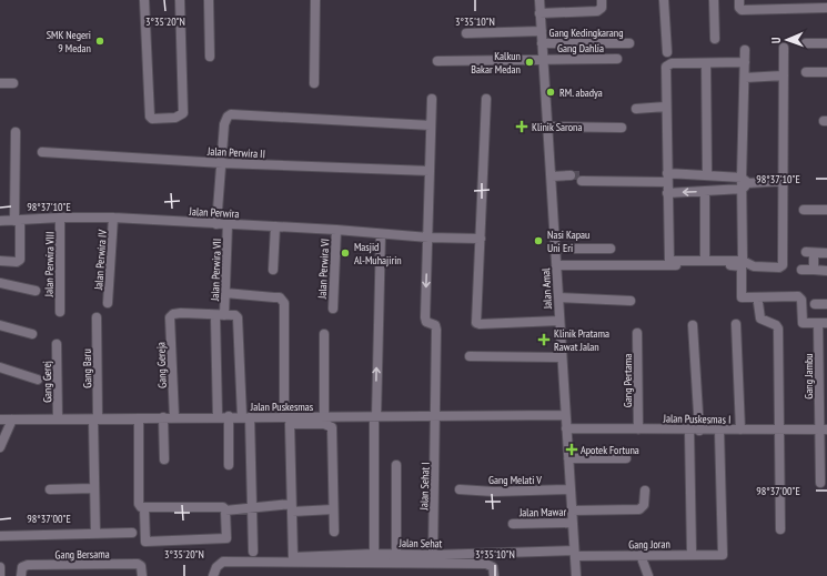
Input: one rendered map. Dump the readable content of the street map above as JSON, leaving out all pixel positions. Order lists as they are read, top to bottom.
{
  "streets": {
    "street": [
      "Gang Kedingkarang",
      "Gang Dahlia",
      "Jalan Perwira II",
      "Jalan Perwira",
      "Jalan Perwira IV",
      "Jalan Perwira VIII",
      "Jalan Perwira VI",
      "Jalan Perwira VII",
      "Jalan Amal",
      "Gang Gereja",
      "Gang Baru",
      "Gang Jambu",
      "Gang Pertama",
      "Gang Gerej",
      "Jalan Puskesmas",
      "Jalan Puskesmas I",
      "Gang Melati V",
      "Jalan Sehat I",
      "Jalan Mawar",
      "Jalan Sehat",
      "Gang Joran",
      "Gang Bersama"
    ]
  },
  "crossings": [
    ["Gang Kedingkarang", "Jalan Amal"],
    ["Gang Dahlia", "Jalan Amal"],
    ["Jalan Perwira II", "Jalan Sehat I"],
    ["Jalan Perwira", "Jalan Perwira IV"],
    ["Jalan Perwira", "Jalan Perwira VIII"],
    ["Jalan Perwira", "Jalan Perwira VI"],
    ["Jalan Perwira", "Jalan Perwira VII"],
    ["Jalan Perwira", "Jalan Sehat I"],
    ["Jalan Perwira VII", "Gang Gereja"],
    ["Jalan Perwira VII", "Jalan Puskesmas"],
    ["Jalan Amal", "Jalan Puskesmas"],
    ["Jalan Amal", "Jalan Puskesmas I"],
    ["Jalan Amal", "Gang Melati V"],
    ["Jalan Amal", "Jalan Mawar"],
    ["Jalan Amal", "Jalan Sehat"],
    ["Jalan Amal", "Gang Joran"],
    ["Gang Gereja", "Jalan Puskesmas"],
    ["Gang Baru", "Jalan Puskesmas"],
    ["Gang Baru", "Gang Bersama"],
    ["Gang Jambu", "Jalan Puskesmas I"],
    ["Gang Pertama", "Jalan Puskesmas I"],
    ["Gang Gerej", "Jalan Puskesmas"],
    ["Jalan Puskesmas", "Jalan Sehat I"],
    ["Jalan Puskesmas", "Gang Bersama"],
    ["Jalan Puskesmas I", "Gang Joran"],
    ["Jalan Sehat I", "Jalan Sehat"],
    ["Jalan Sehat", "Gang Joran"]
  ],
  "places": {
    "other": [
      "SMK Negeri 9 Medan",
      "Kalkun Bakar Medan",
      "RM. abadya",
      "Nasi Kapau Uni Eri",
      "Masjid Al-Muhajirin"
    ],
    "health": ["Klinik Sarona", "Klinik Pratama Rawat Jalan", "Apotek Fortuna"]
  },
  "north": "left",
  "coordinates": [
    "3°35'20\"N",
    "3°35'10\"N",
    "98°37'10\"E",
    "98°37'00\"E"
  ]
}
